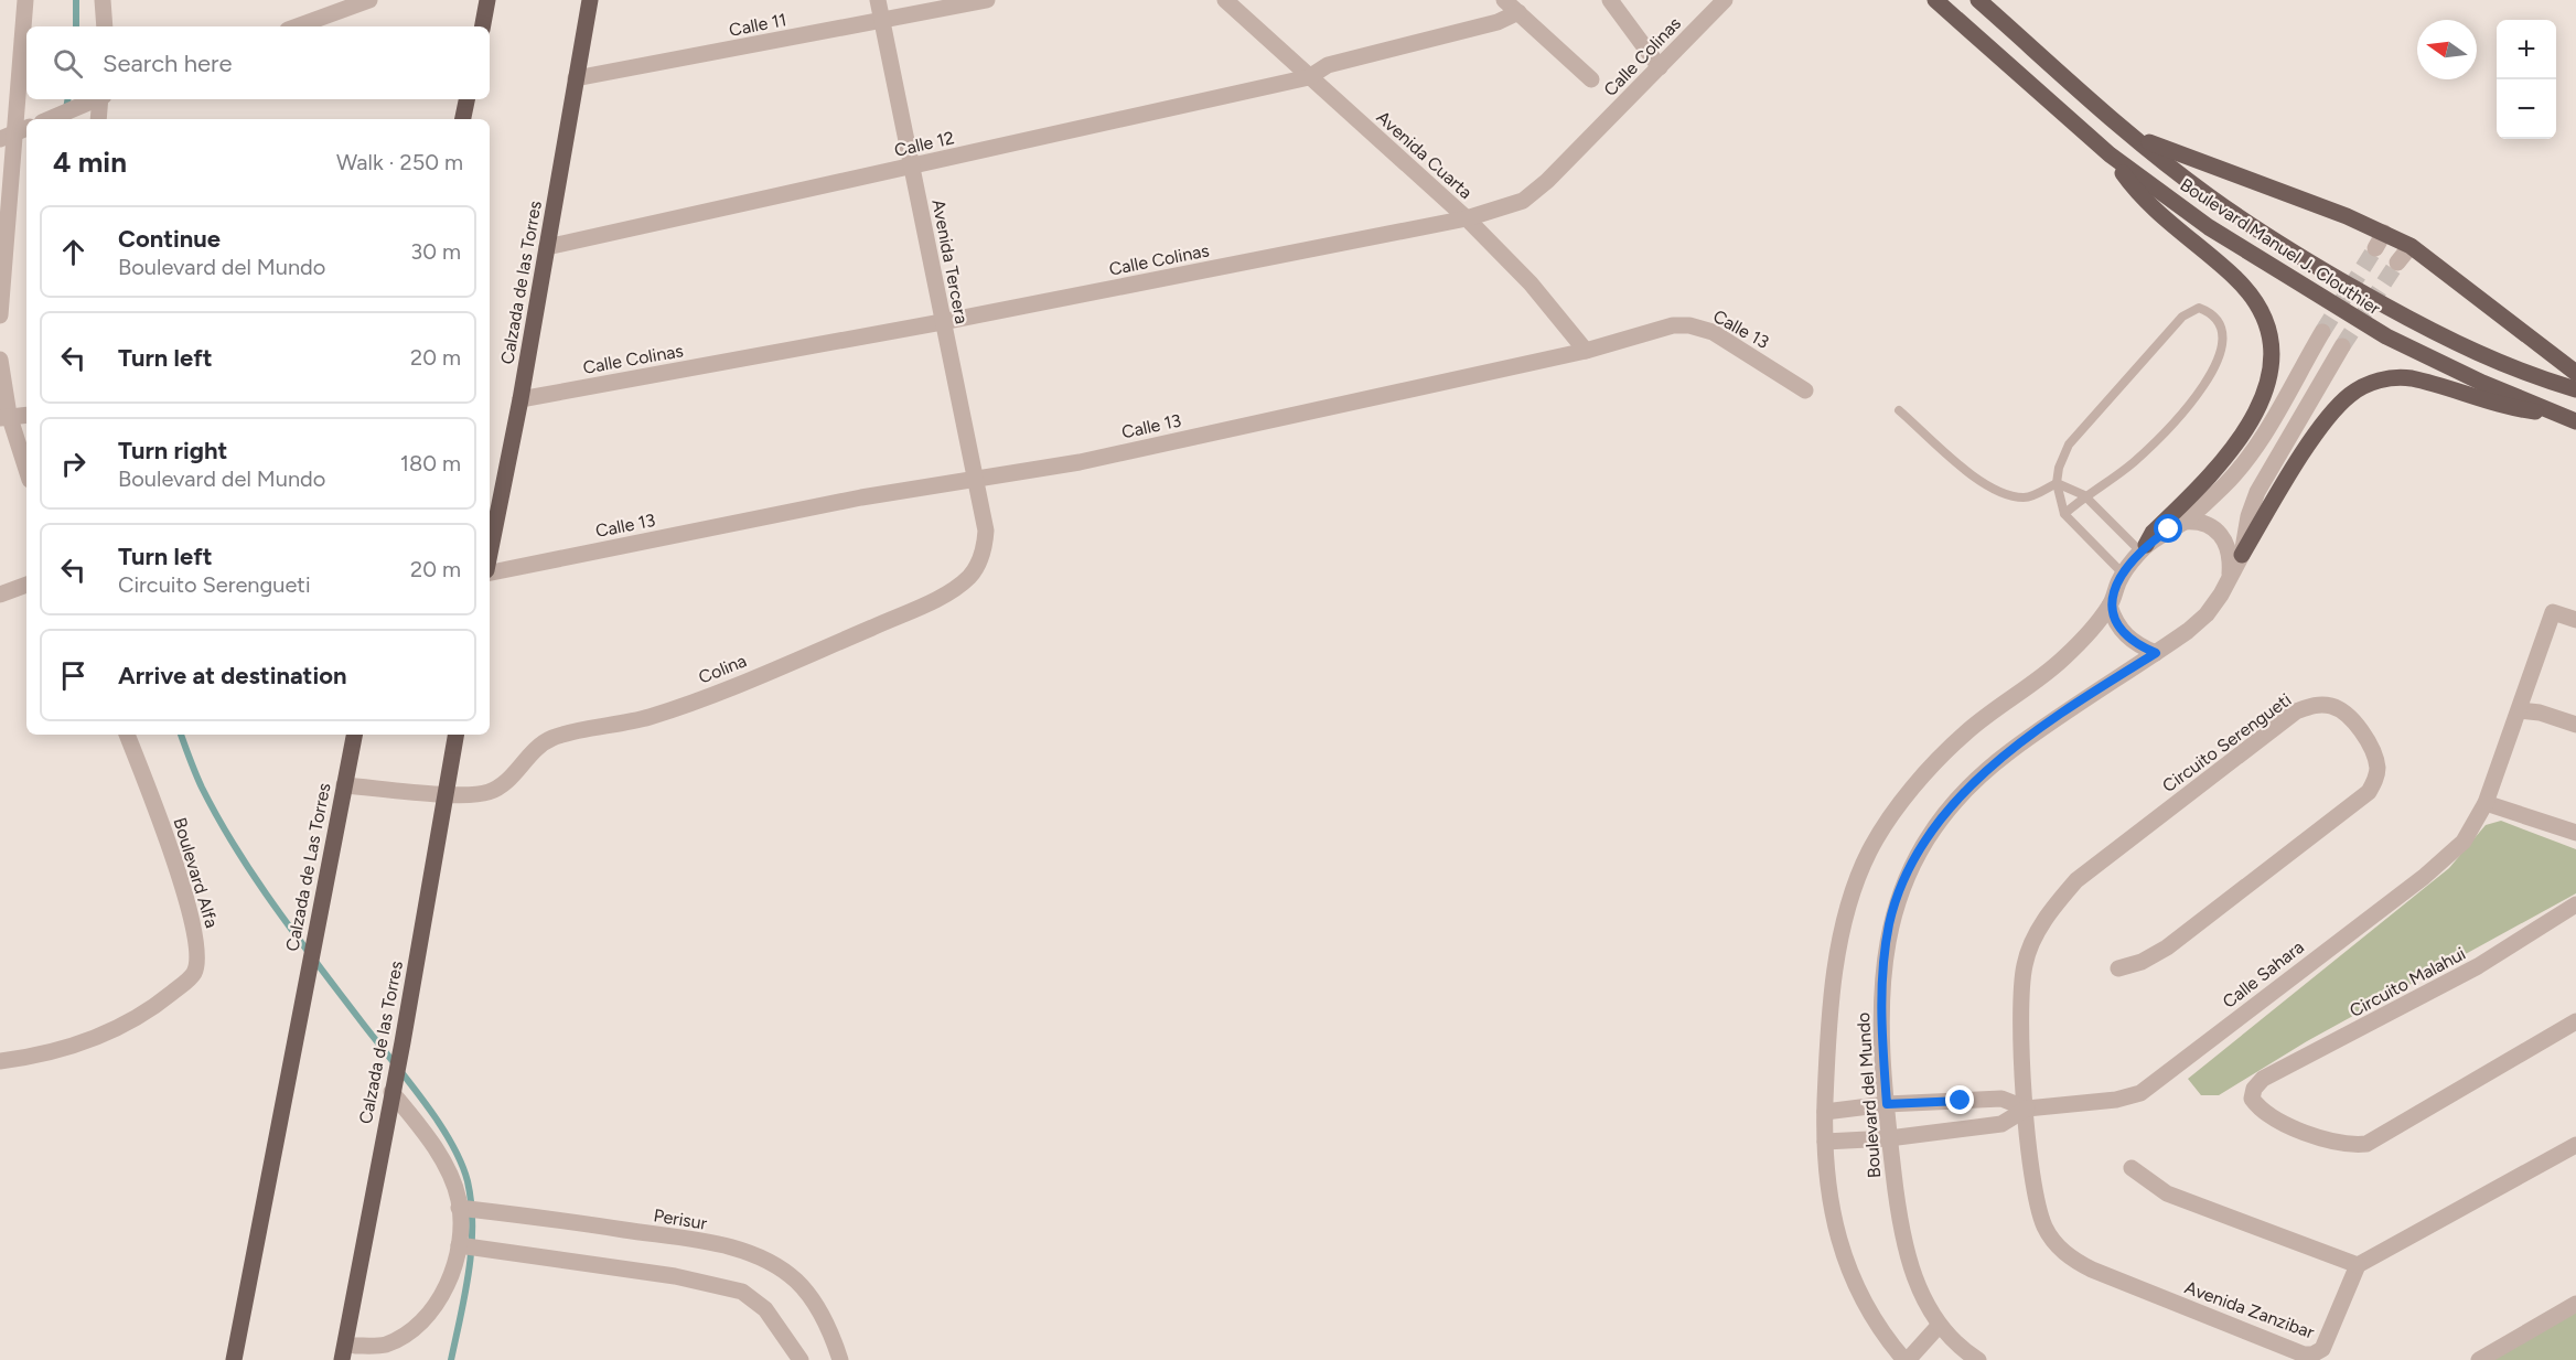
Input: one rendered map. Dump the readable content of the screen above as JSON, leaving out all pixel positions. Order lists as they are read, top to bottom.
{
  "streets": {
    "main road": ["Boulevard Manuel J. Clouthier", "Calzada de las Torres", "Calzada de Las Torres"],
    "street": [
      "Calle 11",
      "Calle Colinas",
      "Calle 12",
      "Avenida Cuarta",
      "Avenida Tercera",
      "Calle 13",
      "Colina",
      "Circuito Serengueti",
      "Boulevard Alfa",
      "Calle Sahara",
      "Circuito Malahui",
      "Boulevard del Mundo",
      "Perisur",
      "Avenida Zanzibar"
    ]
  },
  "crossings": [
    ["Calle 11", "Avenida Tercera"],
    ["Calle 11", "Calzada de las Torres"],
    ["Calle Colinas", "Avenida Cuarta"],
    ["Calle Colinas", "Avenida Tercera"],
    ["Calle Colinas", "Calzada de las Torres"],
    ["Calle 12", "Avenida Cuarta"],
    ["Calle 12", "Avenida Tercera"],
    ["Calle 12", "Calzada de las Torres"],
    ["Avenida Cuarta", "Calle 13"],
    ["Avenida Tercera", "Calle 13"],
    ["Avenida Tercera", "Colina"],
    ["Calzada de las Torres", "Colina"],
    ["Colina", "Calzada de Las Torres"],
    ["Circuito Serengueti", "Calle Sahara"],
    ["Circuito Serengueti", "Avenida Zanzibar"],
    ["Calle Sahara", "Avenida Zanzibar"]
  ],
  "north": "left",
  "page": {
    "map_buttons": ["+", "−"],
    "search": "Search here",
    "heading": ["4 min", "Walk · 250 m"],
    "list": [
      ["Continue", "Boulevard del Mundo", "30 m"],
      ["Turn left", "20 m"],
      ["Turn right", "Boulevard del Mundo", "180 m"],
      ["Turn left", "Circuito Serengueti", "20 m"],
      "Arrive at destination"
    ]
  }
}
